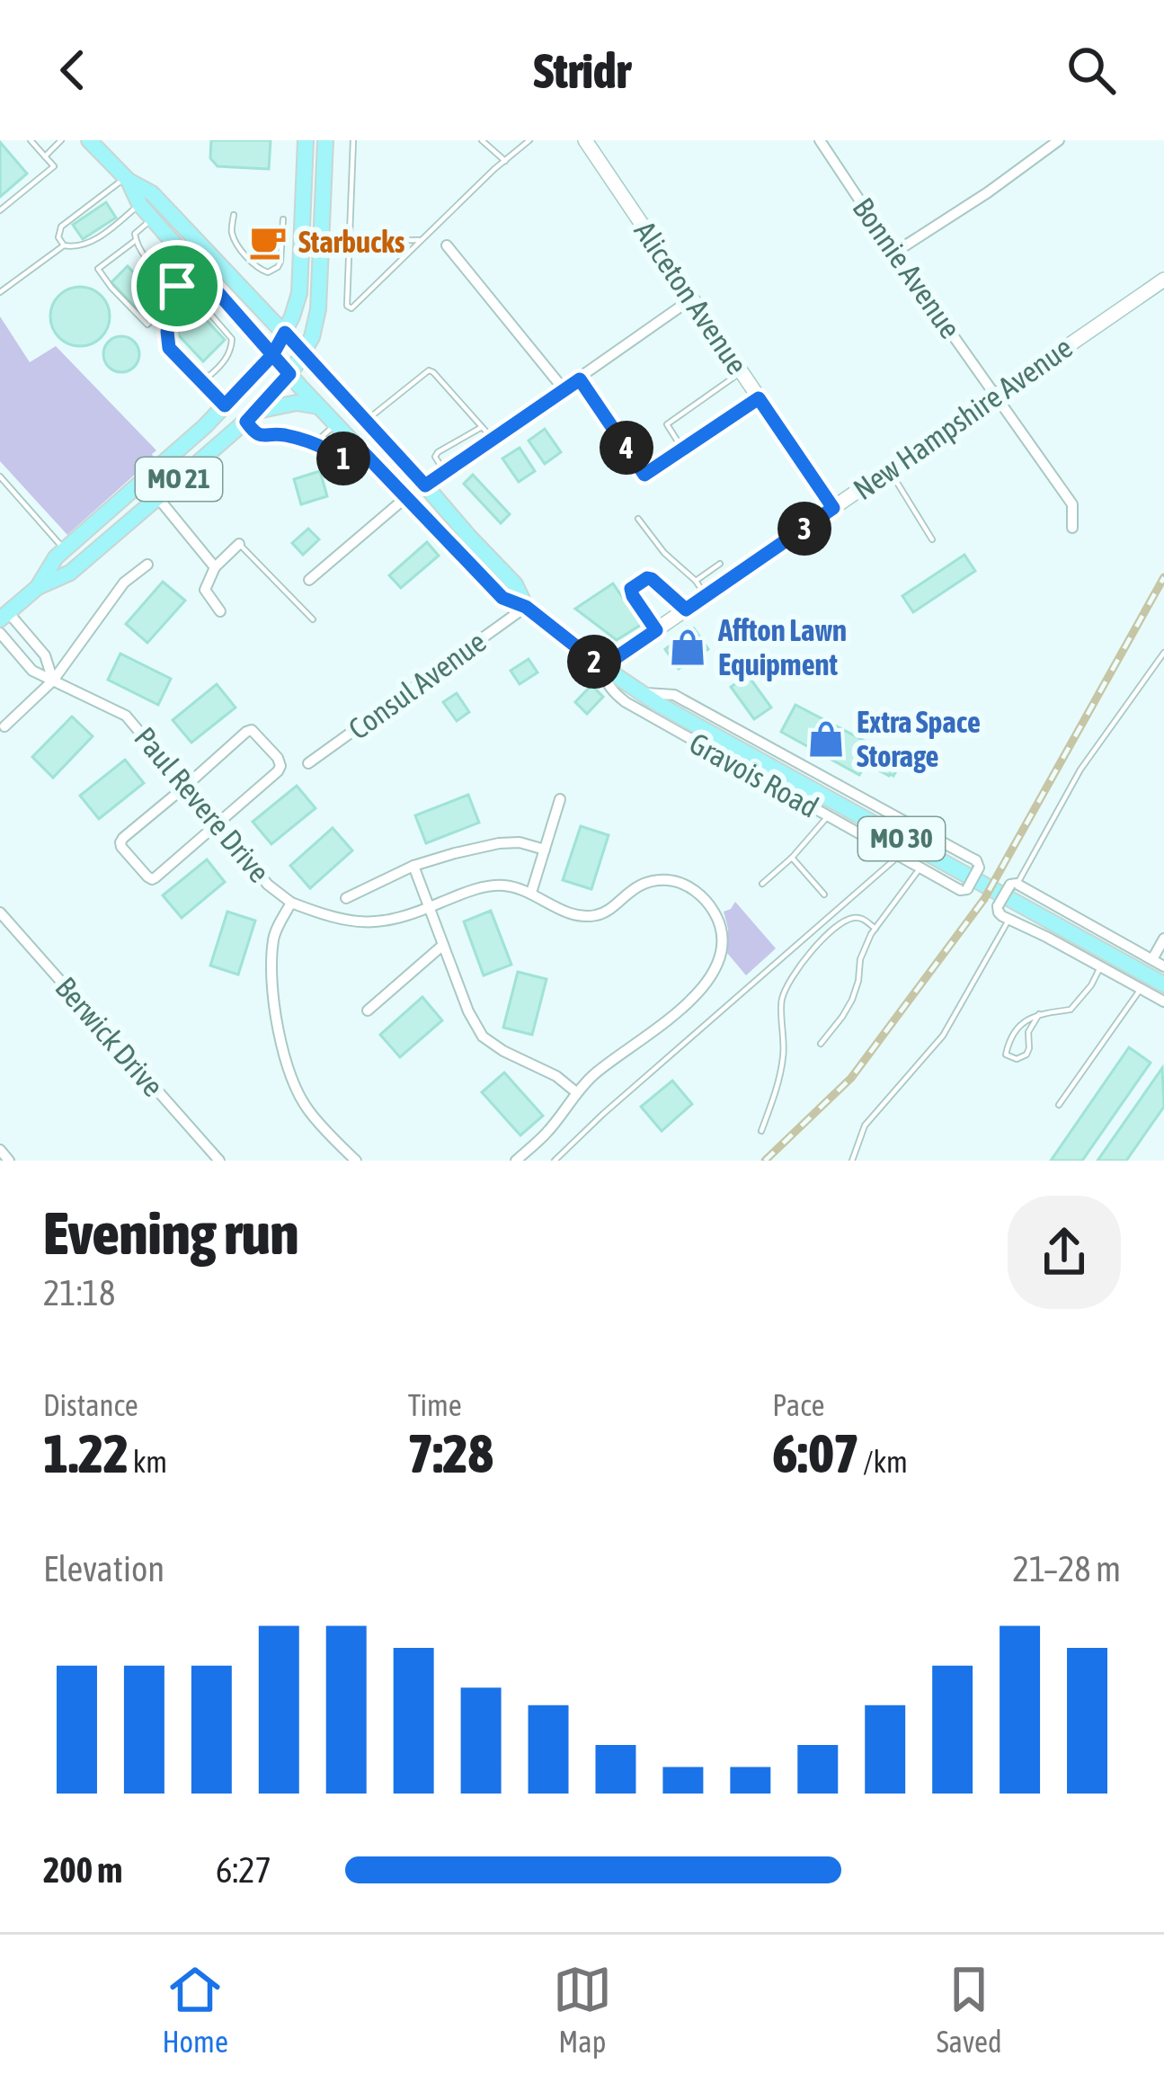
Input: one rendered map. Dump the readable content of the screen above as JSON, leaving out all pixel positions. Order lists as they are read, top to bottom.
{
  "streets": {
    "main road": ["MO 21", "Gravois Road", "MO 30"],
    "street": [
      "Bonnie Avenue",
      "Aliceton Avenue",
      "New Hampshire Avenue",
      "Consul Avenue",
      "Paul Revere Drive",
      "Berwick Drive"
    ]
  },
  "crossings": [
    ["Bonnie Avenue", "New Hampshire Avenue"],
    ["Aliceton Avenue", "New Hampshire Avenue"],
    ["New Hampshire Avenue", "Gravois Road"],
    ["MO 21", "Gravois Road"],
    ["Consul Avenue", "Gravois Road"]
  ],
  "places": {
    "cafe": ["Starbucks"],
    "shop": ["Affton Lawn Equipment", "Extra Space Storage"]
  },
  "page": {
    "header": "Stridr",
    "pins": [
      "4",
      "1",
      "3",
      "2"
    ],
    "heading": ["Evening run", "21:18"],
    "stats": [
      ["Distance", "1.22 km"],
      ["Time", "7:28"],
      ["Pace", "6:07 /km"]
    ],
    "chart": ["Elevation", "21–28 m"],
    "list": [
      {
        "name": "200 m",
        "note": "6:27"
      }
    ],
    "tabs": ["Home", "Map", "Saved"]
  }
}
